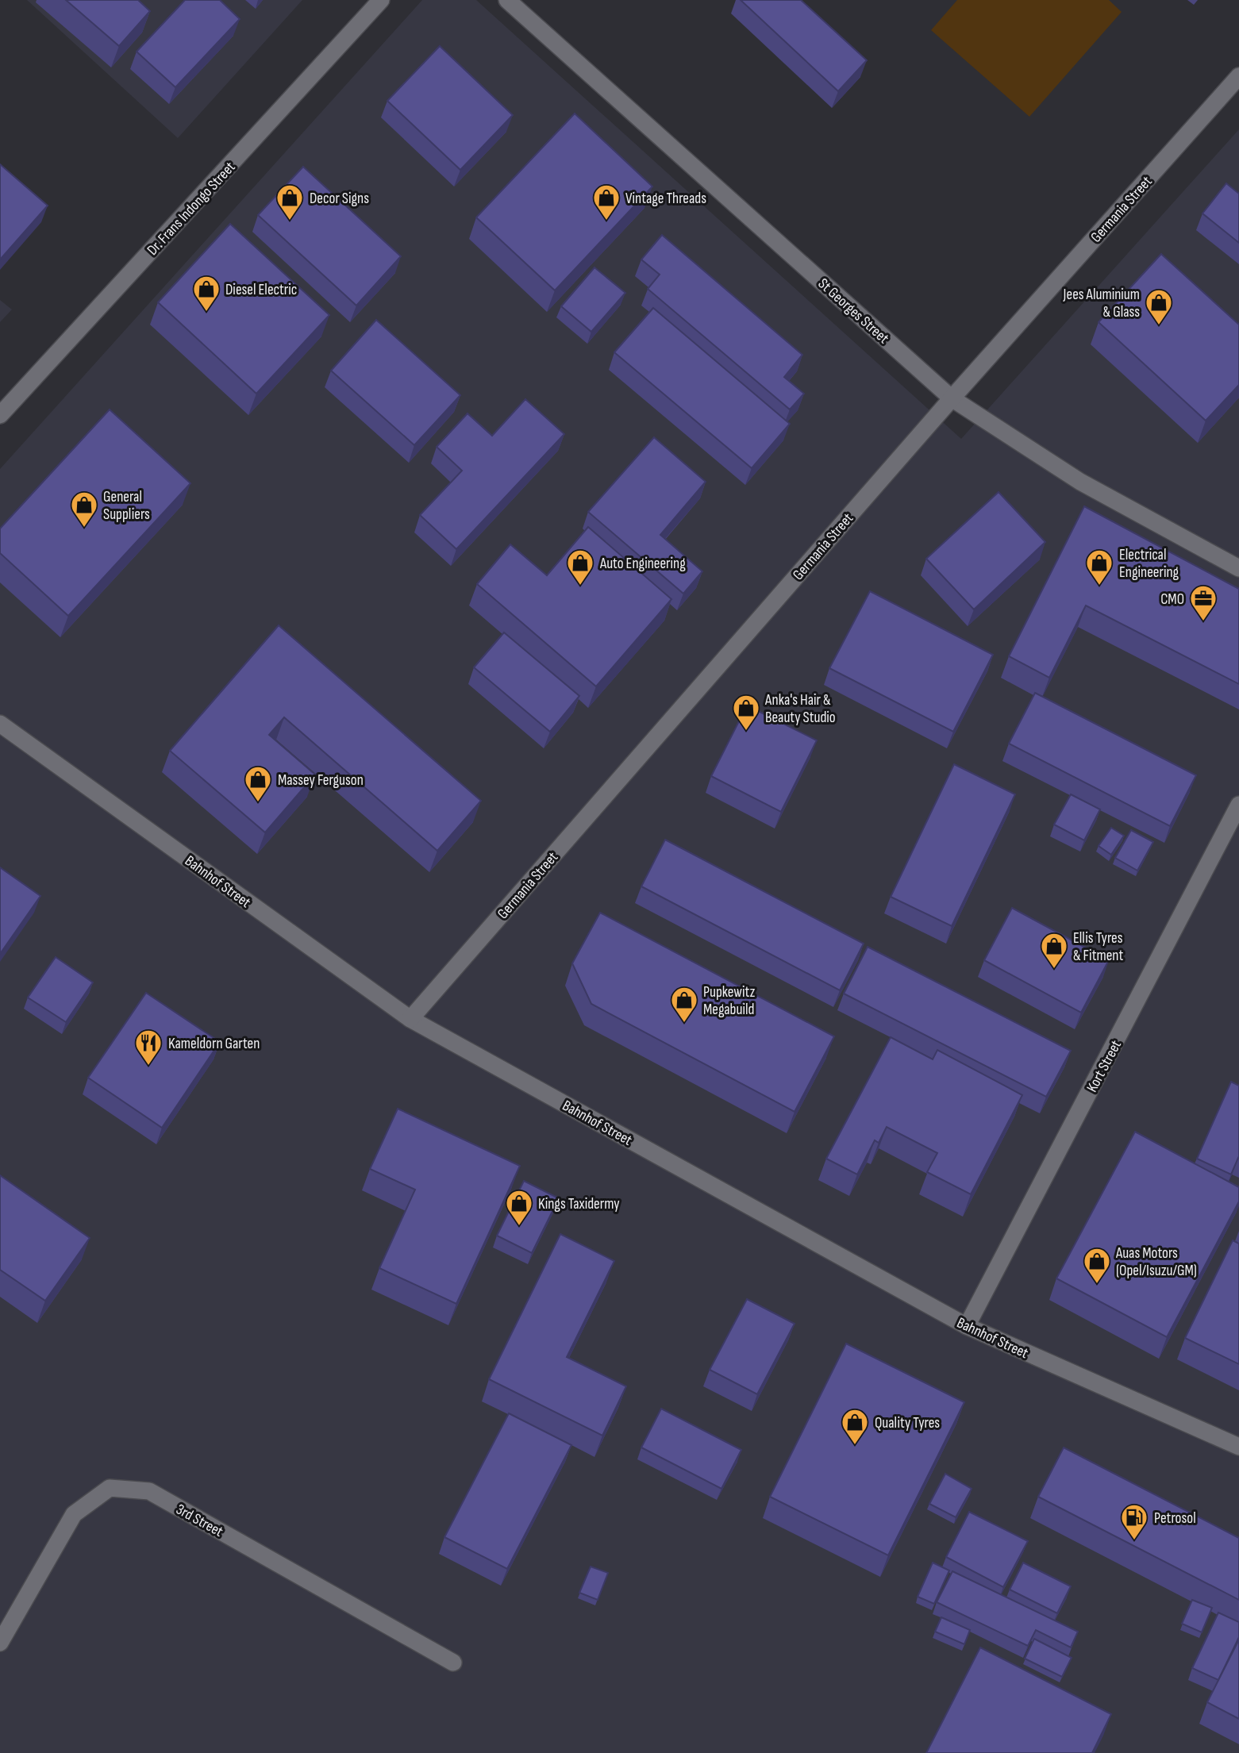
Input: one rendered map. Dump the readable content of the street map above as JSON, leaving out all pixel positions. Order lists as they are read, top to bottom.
{
  "streets": {
    "street": [
      "Dr. Frans Indongo Street",
      "Germania Street",
      "St Georges Street",
      "Bahnhof Street",
      "Kort Street",
      "3rd Street"
    ]
  },
  "crossings": [
    ["Germania Street", "St Georges Street"],
    ["Germania Street", "Bahnhof Street"],
    ["Bahnhof Street", "Kort Street"]
  ],
  "places": {
    "shop": [
      "Decor Signs",
      "Vintage Threads",
      "Diesel Electric",
      "Jees Aluminium & Glass",
      "General Suppliers",
      "Auto Engineering",
      "Electrical Engineering",
      "Anka's Hair & Beauty Studio",
      "Massey Ferguson",
      "Ellis Tyres & Fitment",
      "Pupkewitz Megabuild",
      "Kings Taxidermy",
      "Auas Motors (Opel/Isuzu/GM)",
      "Quality Tyres"
    ],
    "office": ["CMO"],
    "restaurant": ["Kameldorn Garten"],
    "fuel station": ["Petrosol"]
  }
}
